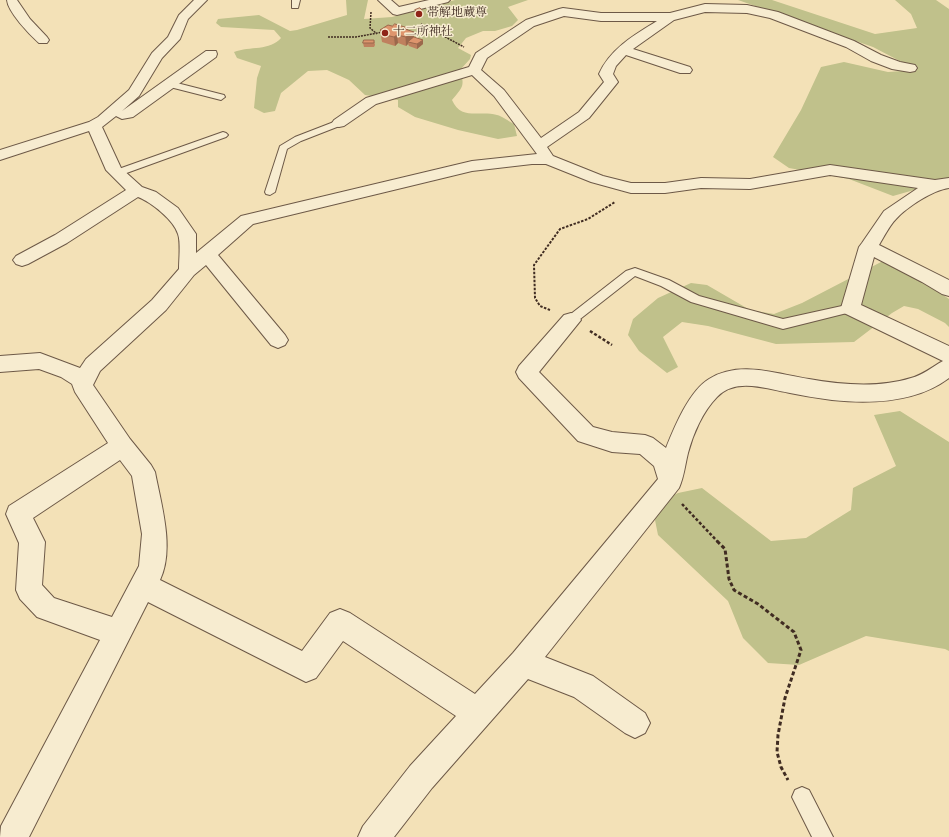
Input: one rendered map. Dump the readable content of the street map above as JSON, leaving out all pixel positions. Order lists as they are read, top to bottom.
{
  "places": ["帯解地蔵尊", "十二所神社"]
}
